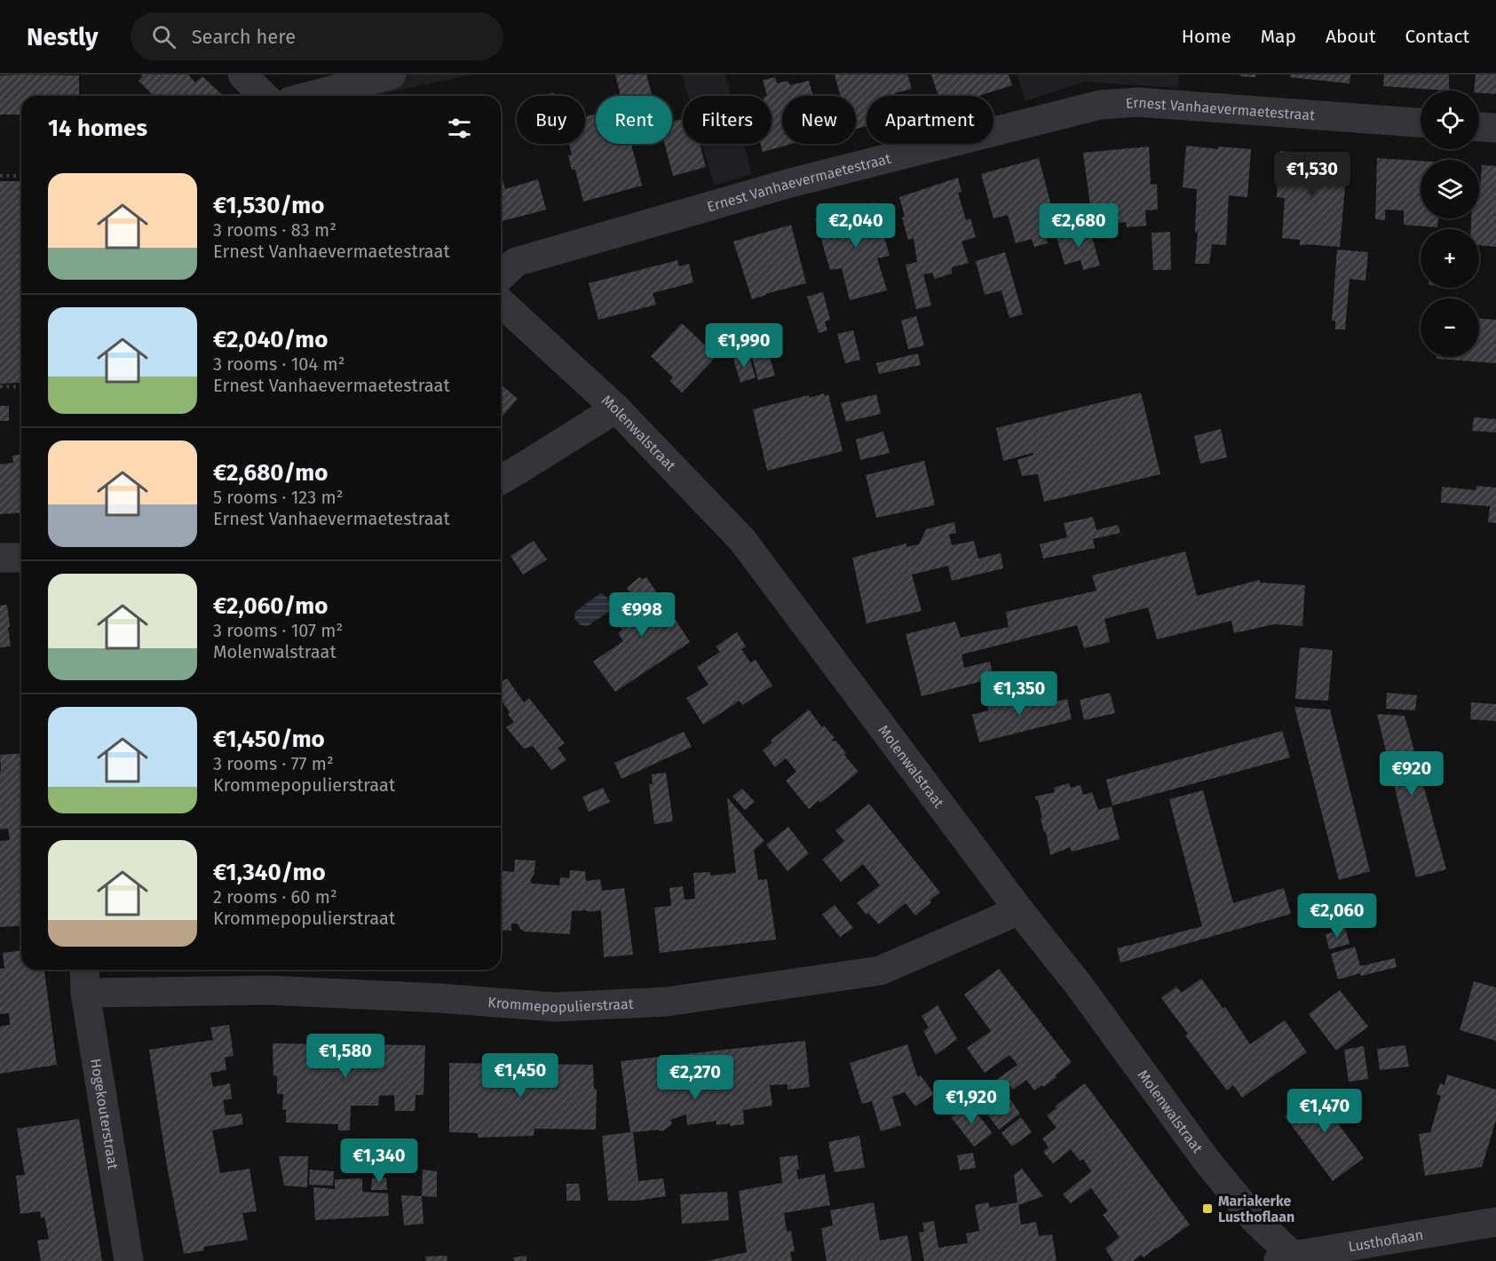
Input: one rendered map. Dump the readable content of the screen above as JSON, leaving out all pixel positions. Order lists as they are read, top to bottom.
{
  "streets": {
    "street": [
      "Ernest Vanhaevermaetestraat",
      "Molenwalstraat",
      "Krommepopulierstraat",
      "Hogekouterstraat",
      "Lusthoflaan"
    ]
  },
  "crossings": [
    ["Molenwalstraat", "Krommepopulierstraat"],
    ["Molenwalstraat", "Lusthoflaan"],
    ["Krommepopulierstraat", "Hogekouterstraat"]
  ],
  "places": {
    "transit": ["Mariakerke Lusthoflaan"]
  },
  "page": {
    "header": "Nestly",
    "search": "Search here",
    "nav": [
      "Home",
      "Map",
      "About",
      "Contact"
    ],
    "map_buttons": ["+", "−"],
    "chip": [
      "Buy",
      "Rent",
      "Filters",
      "New",
      "Apartment"
    ],
    "heading": "14 homes",
    "price": [
      "€1,530",
      "€2,040",
      "€2,680",
      "€1,990",
      "€998",
      "€1,350",
      "€920",
      "€2,060",
      "€1,580",
      "€1,450",
      "€2,270",
      "€1,920",
      "€1,470",
      "€1,340"
    ],
    "list": [
      {
        "name": "€1,530/mo",
        "note": "3 rooms · 83 m² · Ernest Vanhaevermaetestraat"
      },
      {
        "name": "€2,040/mo",
        "note": "3 rooms · 104 m² · Ernest Vanhaevermaetestraat"
      },
      {
        "name": "€2,680/mo",
        "note": "5 rooms · 123 m² · Ernest Vanhaevermaetestraat"
      },
      {
        "name": "€2,060/mo",
        "note": "3 rooms · 107 m² · Molenwalstraat"
      },
      {
        "name": "€1,450/mo",
        "note": "3 rooms · 77 m² · Krommepopulierstraat"
      },
      {
        "name": "€1,340/mo",
        "note": "2 rooms · 60 m² · Krommepopulierstraat"
      }
    ]
  }
}
